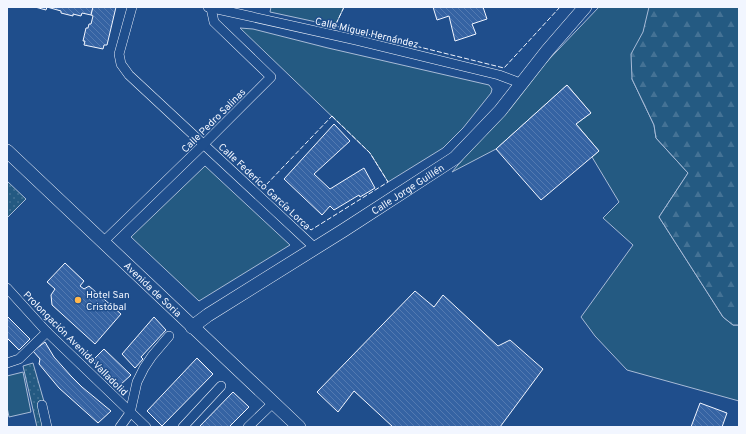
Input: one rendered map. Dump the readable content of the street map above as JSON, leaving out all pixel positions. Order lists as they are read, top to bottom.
{
  "streets": {
    "street": [
      "Calle Miguel Hernández",
      "Calle Pedro Salinas",
      "Calle Federico García Lorca",
      "Calle Jorge Guillén",
      "Avenida de Soria",
      "Prolongación Avenida Valladolid"
    ]
  },
  "crossings": [
    ["Calle Miguel Hernández", "Calle Pedro Salinas"],
    ["Calle Miguel Hernández", "Calle Jorge Guillén"],
    ["Calle Pedro Salinas", "Calle Federico García Lorca"],
    ["Calle Pedro Salinas", "Avenida de Soria"],
    ["Calle Federico García Lorca", "Calle Jorge Guillén"],
    ["Calle Jorge Guillén", "Avenida de Soria"]
  ],
  "places": ["Hotel San Cristóbal"]
}
